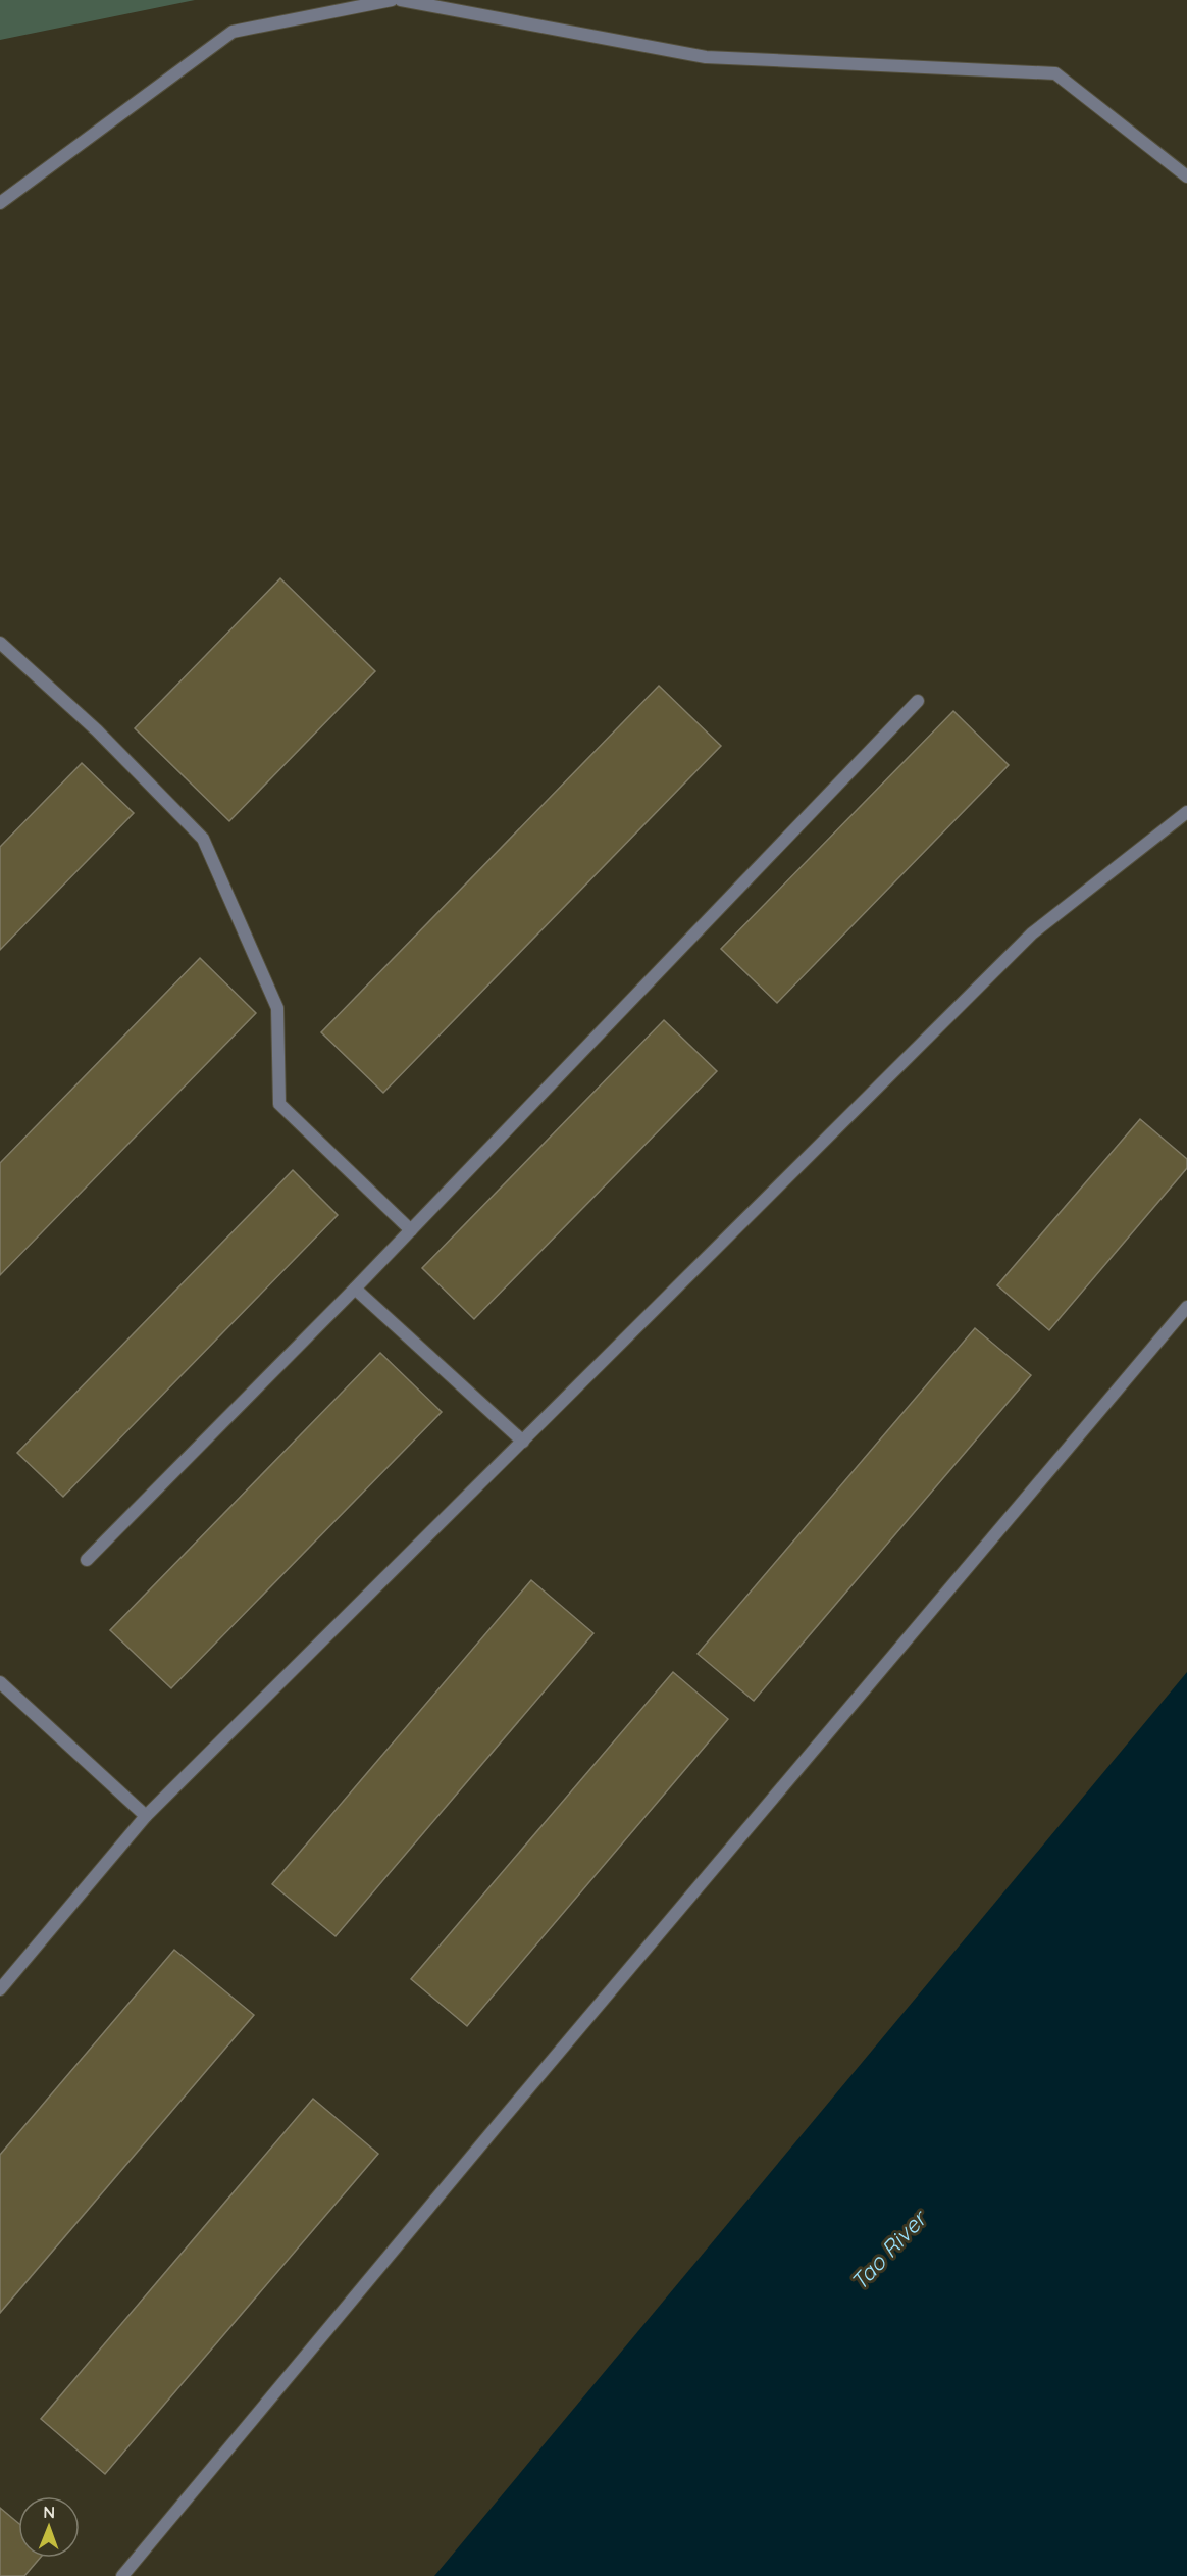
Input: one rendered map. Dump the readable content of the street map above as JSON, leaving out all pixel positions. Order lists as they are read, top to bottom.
{
  "water": ["Tao River"],
  "north": "top"
}
